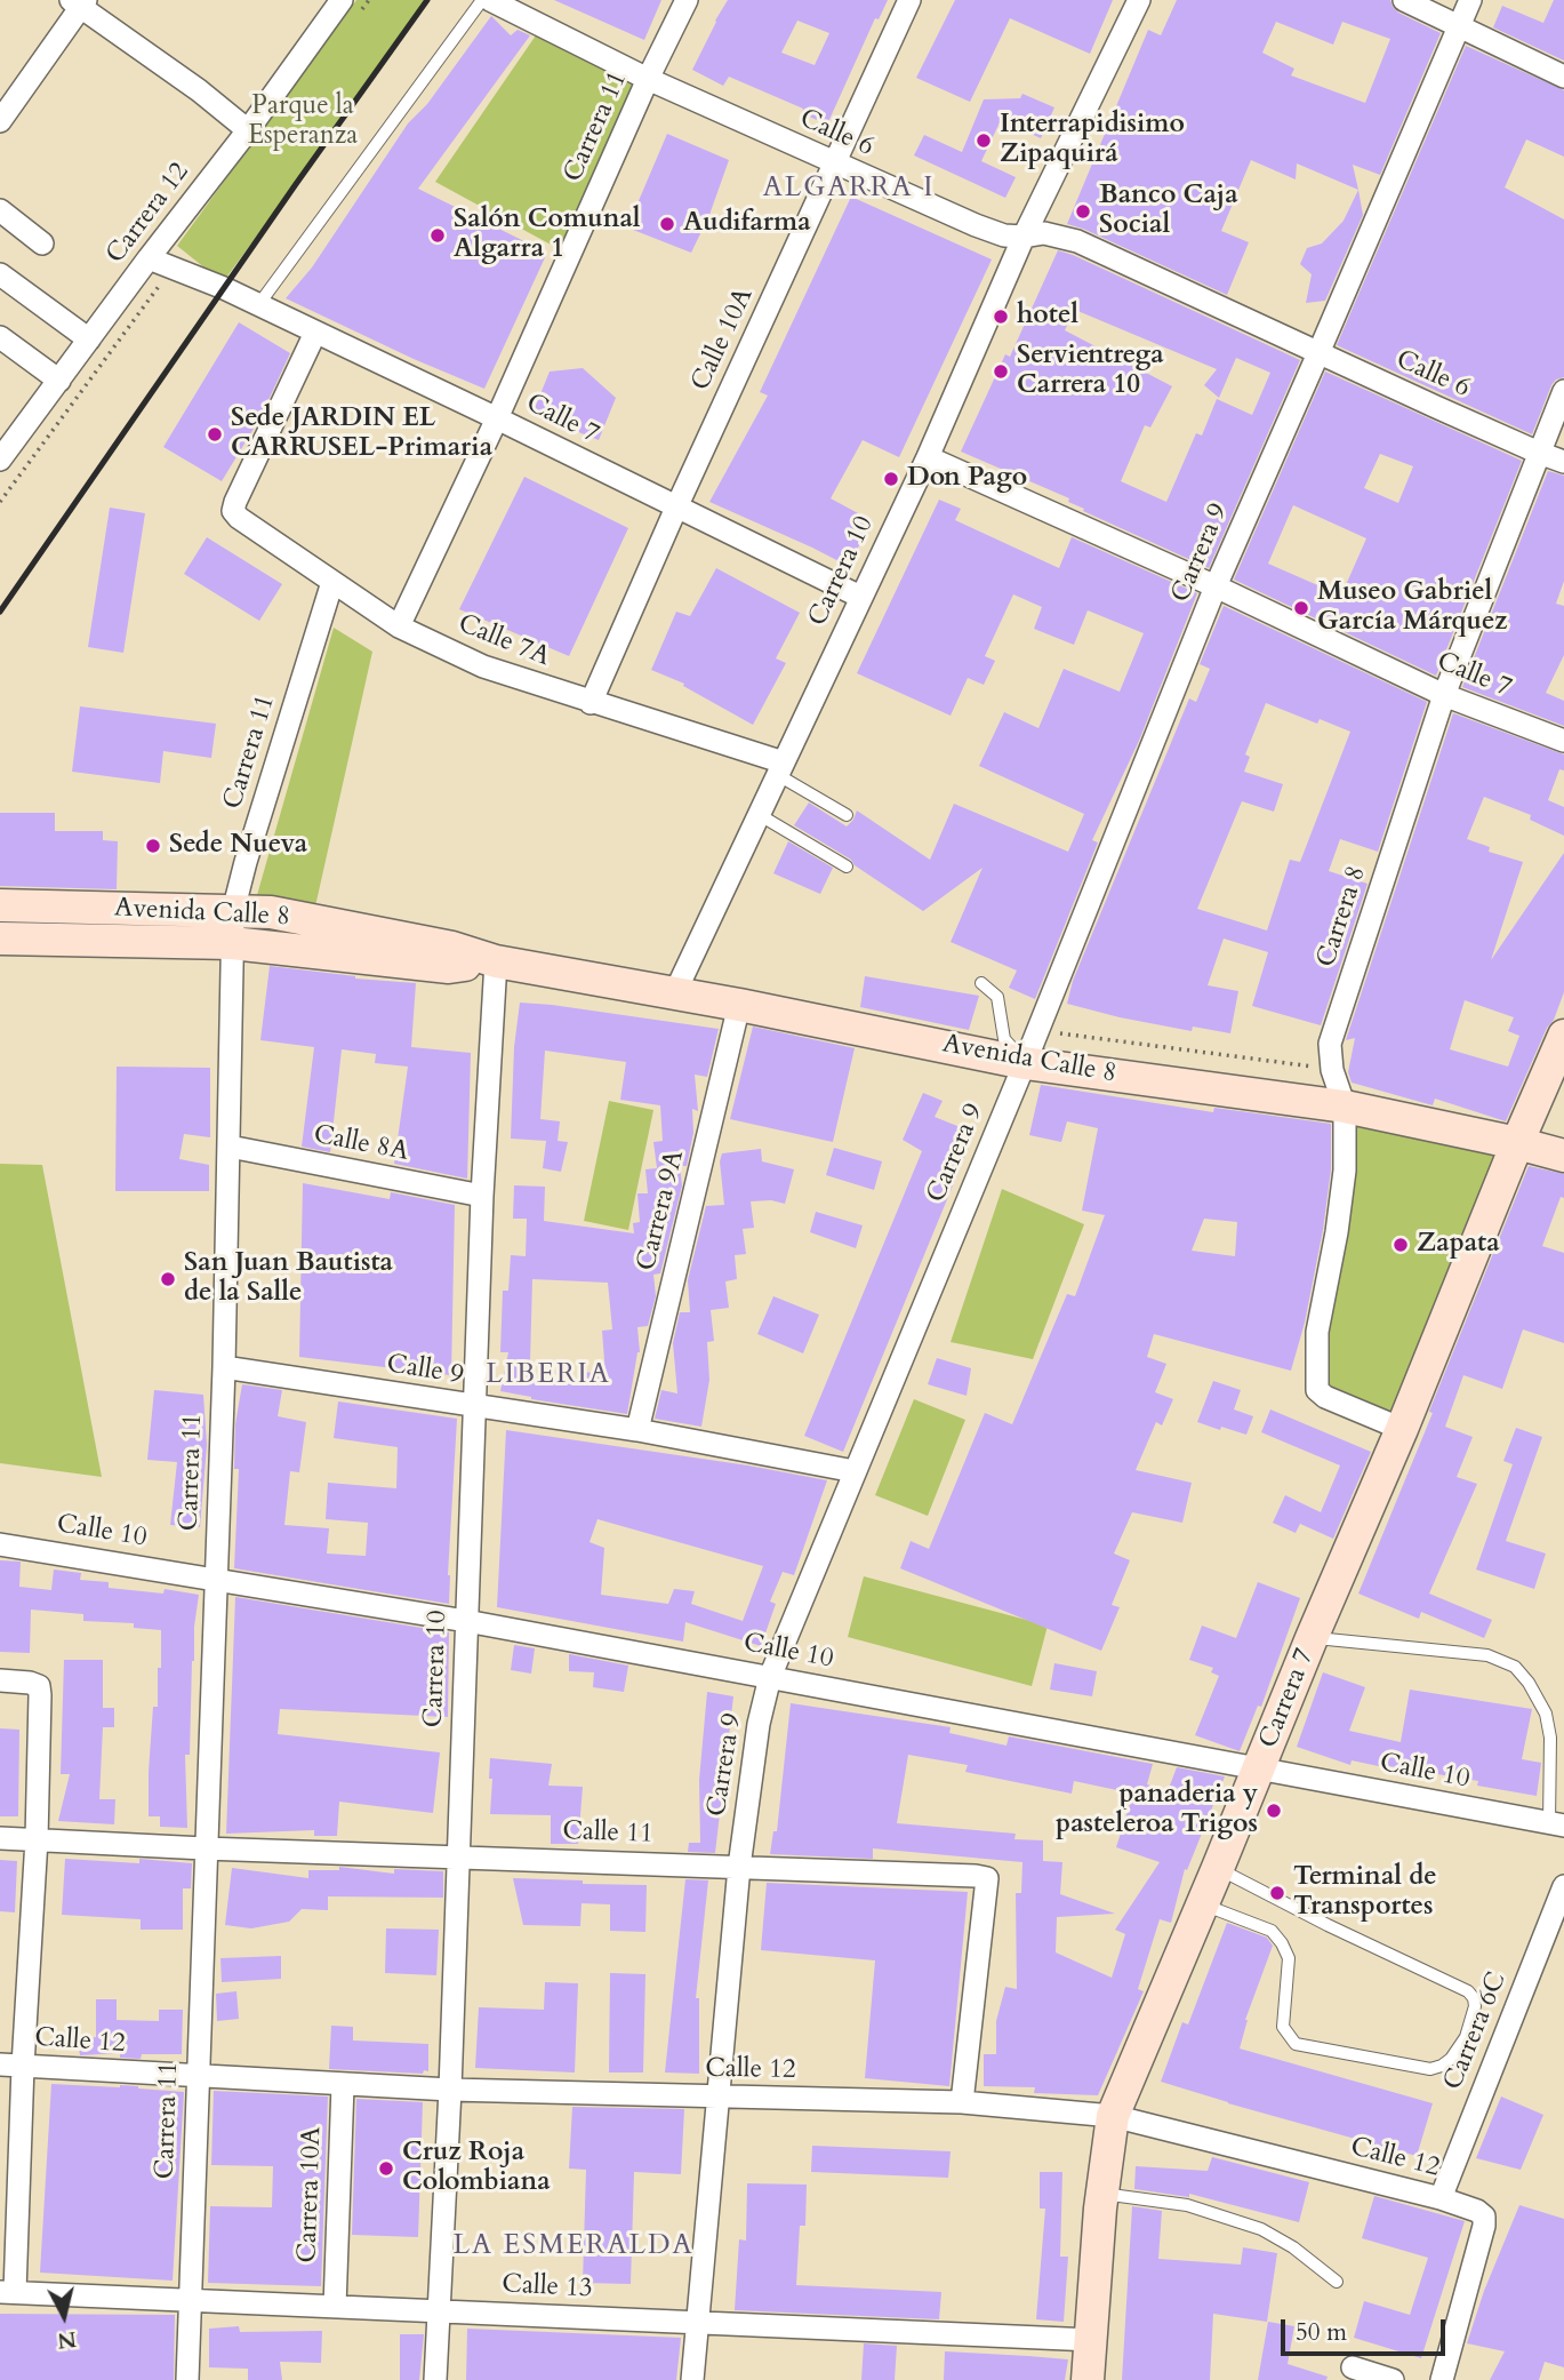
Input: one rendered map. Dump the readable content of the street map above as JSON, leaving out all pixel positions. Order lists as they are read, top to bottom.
{
  "streets": {
    "main road": ["Avenida Calle 8", "Carrera 7"],
    "street": [
      "Carrera 11",
      "Calle 6",
      "Carrera 12",
      "Calle 10A",
      "Calle 7",
      "Carrera 9",
      "Carrera 10",
      "Calle 7A",
      "Carrera 8",
      "Calle 8A",
      "Carrera 9A",
      "Calle 9",
      "Calle 10",
      "Calle 11",
      "Carrera 6C",
      "Calle 12",
      "Carrera 10A",
      "Calle 13"
    ]
  },
  "crossings": [
    ["Carrera 11", "Calle 6"],
    ["Carrera 11", "Calle 7"],
    ["Carrera 11", "Calle 7A"],
    ["Carrera 11", "Avenida Calle 8"],
    ["Carrera 11", "Calle 8A"],
    ["Carrera 11", "Calle 9"],
    ["Carrera 11", "Calle 10"],
    ["Carrera 11", "Calle 11"],
    ["Carrera 11", "Calle 12"],
    ["Carrera 11", "Calle 13"],
    ["Calle 6", "Calle 10A"],
    ["Calle 6", "Carrera 9"],
    ["Calle 6", "Carrera 10"],
    ["Calle 6", "Carrera 8"],
    ["Carrera 12", "Calle 7"],
    ["Calle 10A", "Calle 7"],
    ["Calle 10A", "Calle 7A"],
    ["Calle 7", "Carrera 9"],
    ["Calle 7", "Carrera 10"],
    ["Calle 7", "Calle 7A"],
    ["Calle 7", "Carrera 8"],
    ["Carrera 9", "Avenida Calle 8"],
    ["Carrera 9", "Calle 9"],
    ["Carrera 9", "Calle 10"],
    ["Carrera 9", "Calle 11"],
    ["Carrera 9", "Calle 12"],
    ["Carrera 9", "Calle 13"],
    ["Carrera 10", "Calle 7A"],
    ["Carrera 10", "Avenida Calle 8"],
    ["Carrera 10", "Calle 8A"],
    ["Carrera 10", "Calle 9"],
    ["Carrera 10", "Calle 10"],
    ["Carrera 10", "Calle 11"],
    ["Carrera 10", "Calle 12"],
    ["Carrera 10", "Calle 13"],
    ["Avenida Calle 8", "Carrera 8"],
    ["Avenida Calle 8", "Carrera 9A"],
    ["Avenida Calle 8", "Carrera 7"],
    ["Carrera 8", "Carrera 7"],
    ["Carrera 9A", "Calle 9"],
    ["Calle 10", "Carrera 7"],
    ["Carrera 7", "Calle 12"],
    ["Carrera 7", "Calle 13"],
    ["Calle 11", "Calle 12"],
    ["Carrera 6C", "Calle 12"],
    ["Calle 12", "Carrera 10A"],
    ["Carrera 10A", "Calle 13"]
  ],
  "districts": ["ALGARRA I", "LIBERIA", "LA ESMERALDA"],
  "parks": ["Parque la Esperanza"],
  "places": [
    "Interrapidisimo Zipaquirá",
    "Banco Caja Social",
    "Audifarma",
    "Salón Comunal Algarra 1",
    "hotel",
    "Servientrega Carrera 10",
    "Sede JARDIN EL CARRUSEL-Primaria",
    "Don Pago",
    "Museo Gabriel García Márquez",
    "Sede Nueva",
    "Zapata",
    "San Juan Bautista de la Salle",
    "panaderia y pasteleroa Trigos",
    "Terminal de Transportes",
    "Cruz Roja Colombiana"
  ],
  "scale_bar": "50 m",
  "north": "bottom"
}
